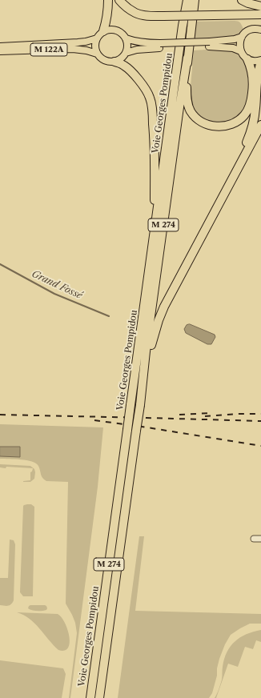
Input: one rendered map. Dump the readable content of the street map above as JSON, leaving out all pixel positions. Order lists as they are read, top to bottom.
{
  "streets": {
    "highway": ["Voie Georges Pompidou", "M 274"],
    "main road": ["M 122A"]
  },
  "crossings": [
    ["Voie Georges Pompidou", "M 274"]
  ],
  "water": ["Grand Fossé"]
}
